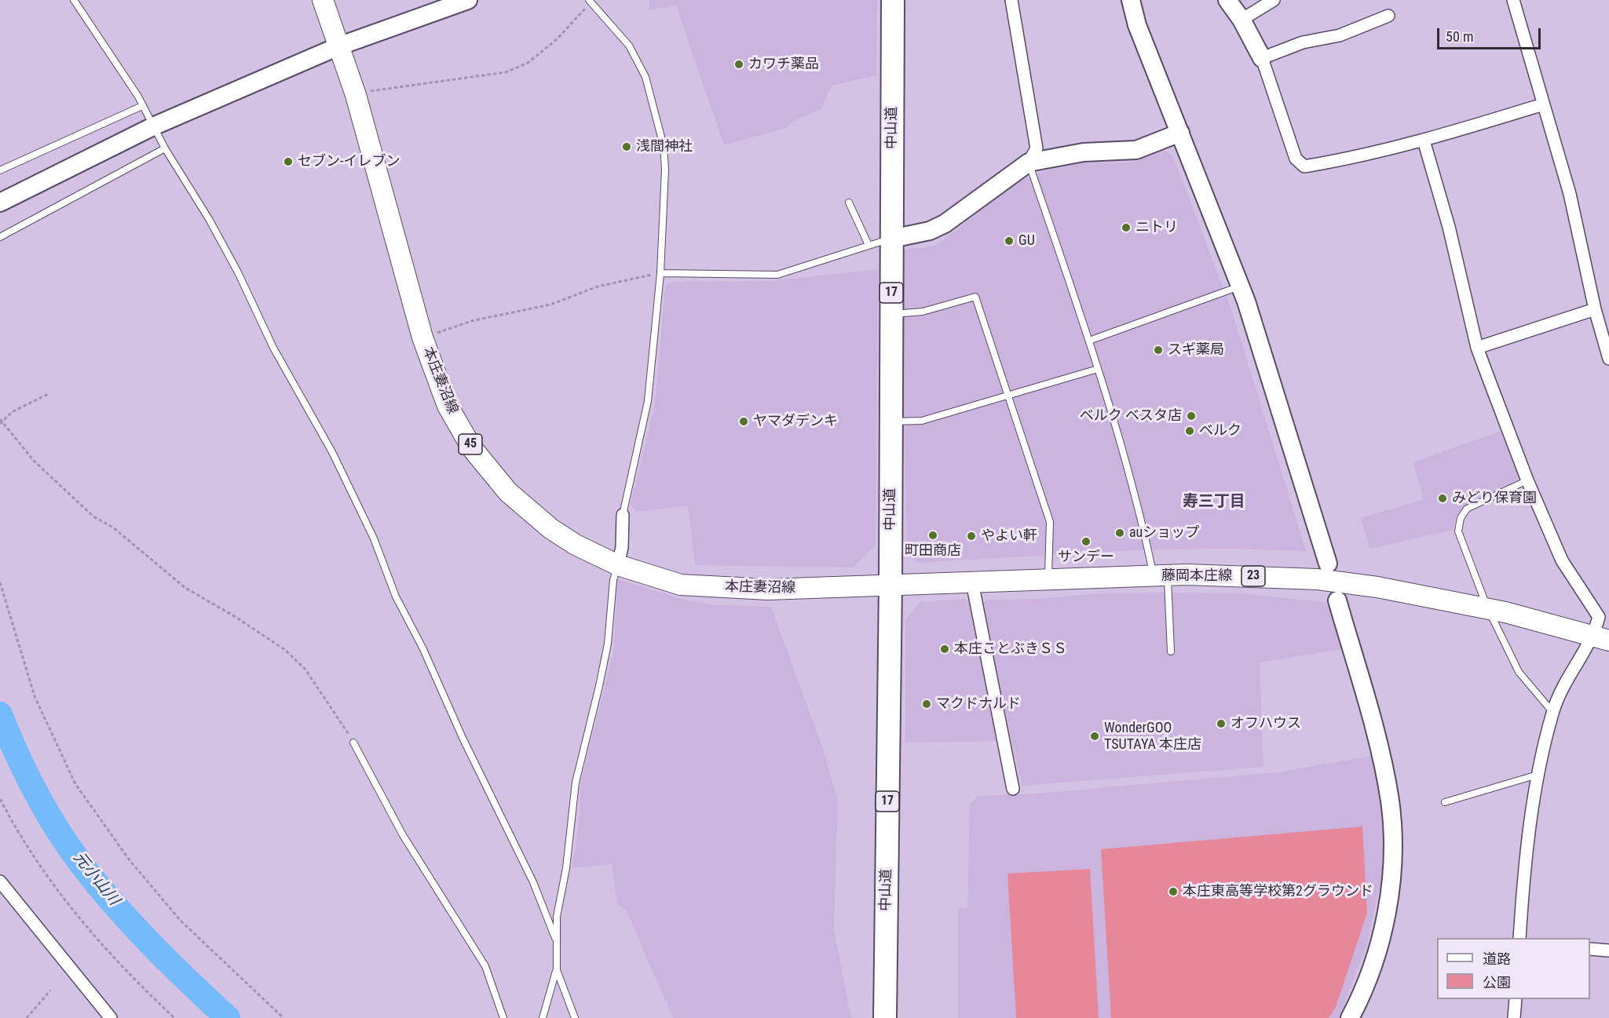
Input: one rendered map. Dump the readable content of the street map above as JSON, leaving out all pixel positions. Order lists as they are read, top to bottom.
{
  "streets": {
    "highway": ["中山道", "17"],
    "main road": [
      "本庄妻沼線",
      "45",
      "藤岡本庄線",
      "23"
    ]
  },
  "crossings": [
    ["中山道", "本庄妻沼線"],
    ["中山道", "藤岡本庄線"],
    ["本庄妻沼線", "藤岡本庄線"]
  ],
  "districts": ["寿三丁目"],
  "water": ["元小山川"],
  "places": [
    "カワチ薬品",
    "浅間神社",
    "セブン-イレブン",
    "ニトリ",
    "GU",
    "スギ薬局",
    "ベルク ベスタ店",
    "ヤマダデンキ",
    "ベルク",
    "みどり保育園",
    "auショップ",
    "町田商店",
    "やよい軒",
    "サンデー",
    "本庄ことぶきＳＳ",
    "マクドナルド",
    "オフハウス",
    "WonderGOO TSUTAYA 本庄店",
    "本庄東高等学校第2グラウンド"
  ],
  "legend": ["道路", "公園"],
  "scale_bar": "50 m"
}
